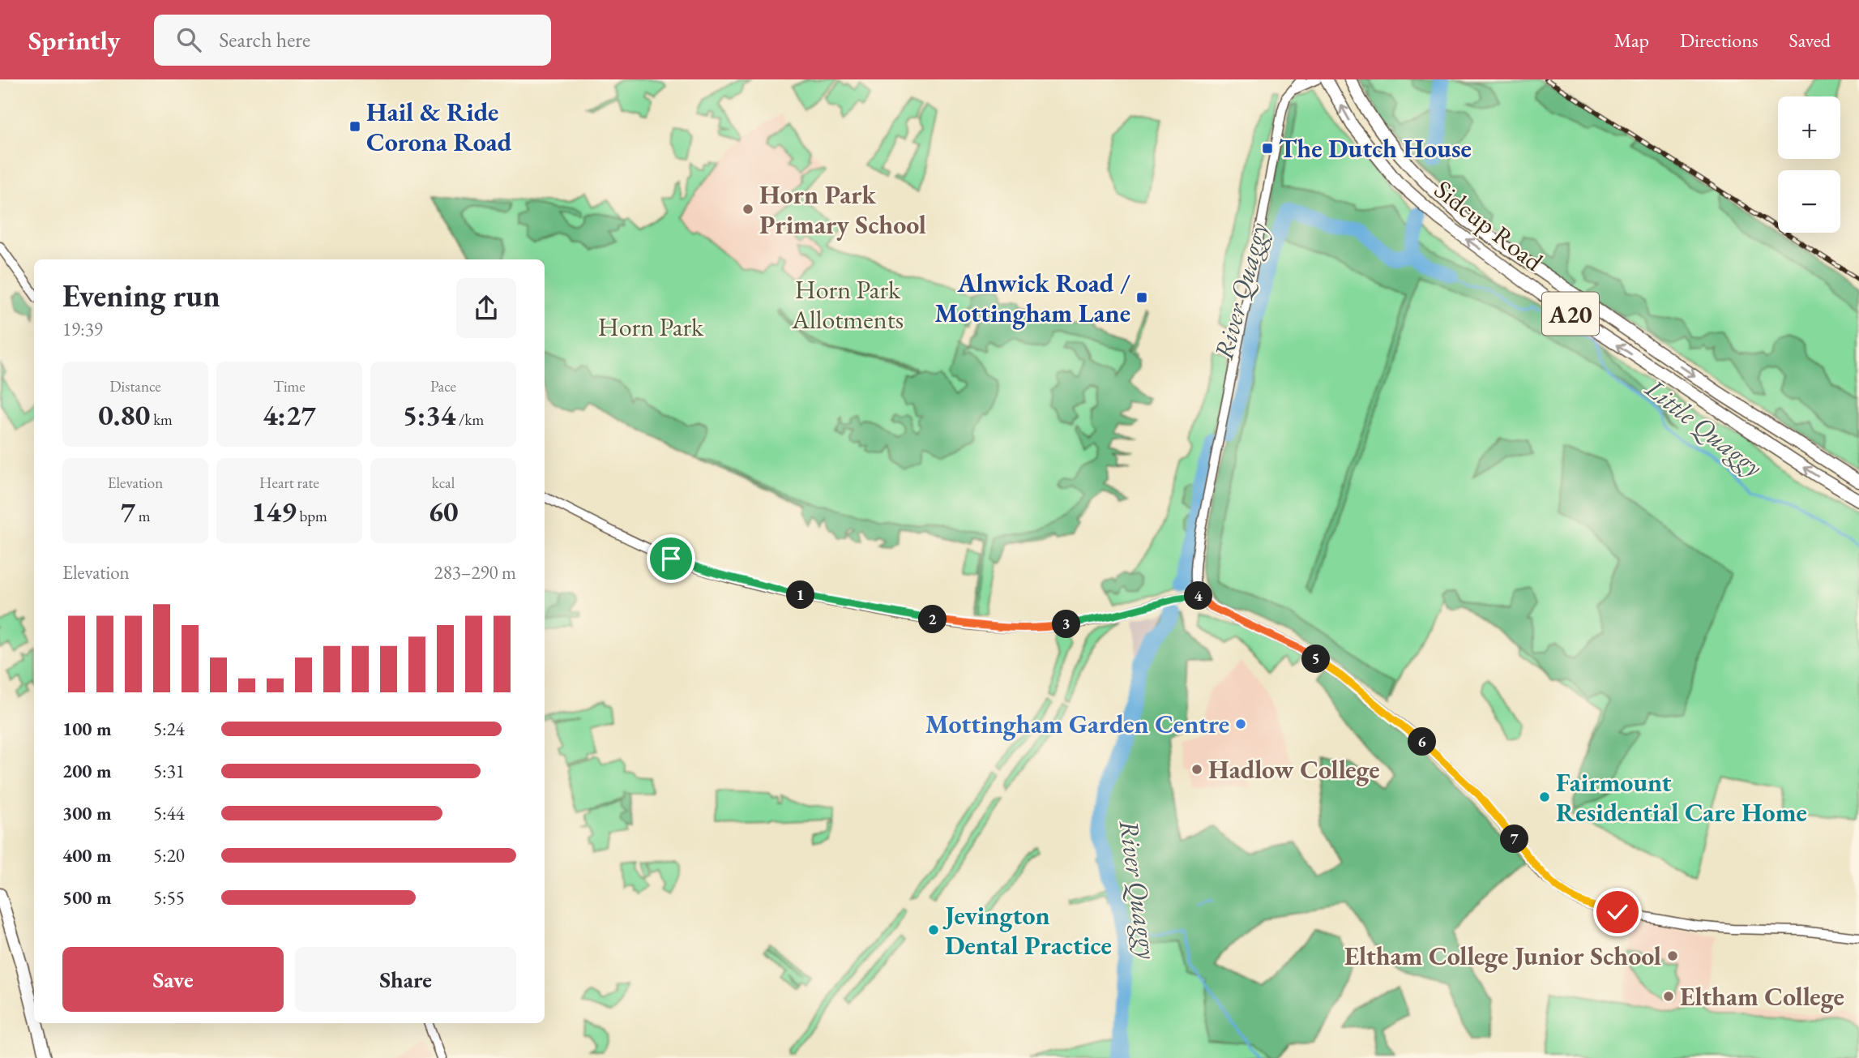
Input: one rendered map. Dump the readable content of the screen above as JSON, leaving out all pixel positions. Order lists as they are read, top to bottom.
{
  "streets": {
    "main road": ["Sidcup Road", "A20"]
  },
  "water": ["River Quaggy", "Little Quaggy"],
  "parks": ["Horn Park Allotments", "Horn Park"],
  "places": {
    "transit": ["Hail & Ride Corona Road", "The Dutch House", "Alnwick Road / Mottingham Lane"],
    "other": [
      "Horn Park Primary School",
      "Mottingham Garden Centre",
      "Hadlow College",
      "Fairmount Residential Care Home",
      "Jevington Dental Practice",
      "Eltham College Junior School",
      "Eltham College"
    ]
  },
  "page": {
    "header": "Sprintly",
    "search": "Search here",
    "nav": ["Map", "Directions", "Saved"],
    "map_buttons": ["+", "−"],
    "heading": ["Evening run", "19:39"],
    "stats": [
      ["Distance", "0.80 km"],
      ["Time", "4:27"],
      ["Pace", "5:34 /km"],
      ["Elevation", "7 m"],
      ["Heart rate", "149 bpm"],
      ["kcal", "60"]
    ],
    "chart": ["Elevation", "283–290 m"],
    "pins": [
      "1",
      "4",
      "2",
      "3",
      "5",
      "6",
      "7"
    ],
    "list": [
      {
        "name": "100 m",
        "note": "5:24"
      },
      {
        "name": "200 m",
        "note": "5:31"
      },
      {
        "name": "300 m",
        "note": "5:44"
      },
      {
        "name": "400 m",
        "note": "5:20"
      },
      {
        "name": "500 m",
        "note": "5:55"
      }
    ],
    "buttons": ["Save", "Share"]
  }
}
